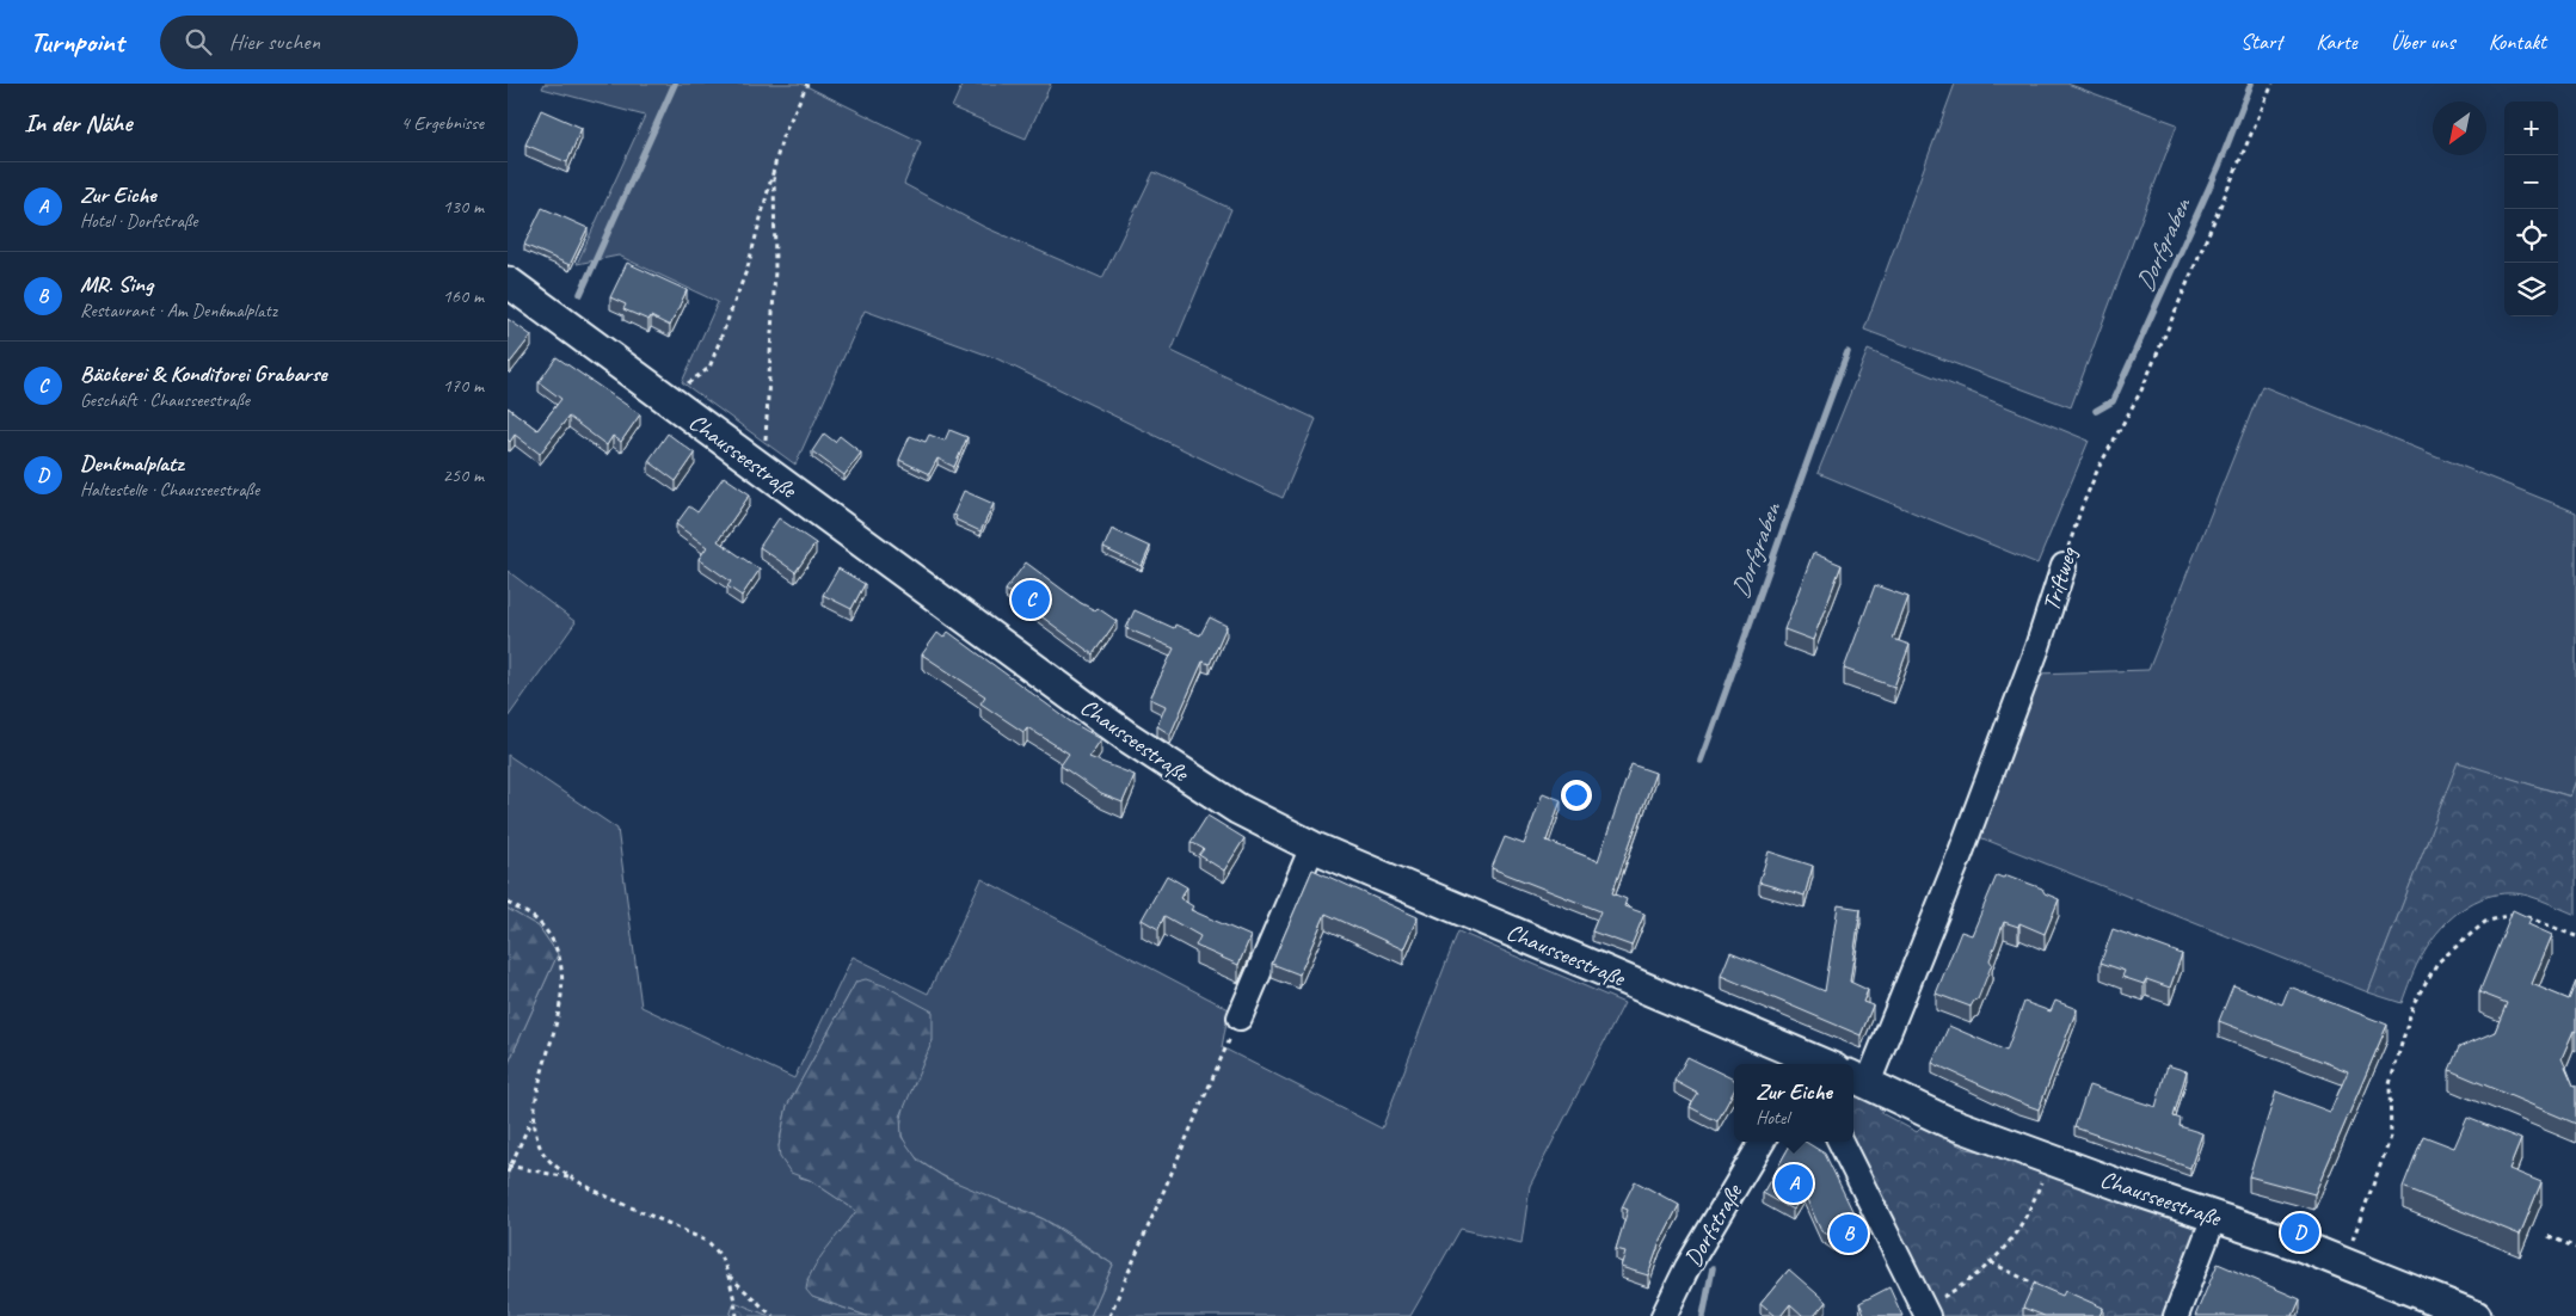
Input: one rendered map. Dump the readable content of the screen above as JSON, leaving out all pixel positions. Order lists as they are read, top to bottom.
{
  "streets": {
    "main road": ["Chausseestraße"],
    "street": ["Triftweg", "Dorfstraße"]
  },
  "crossings": [
    ["Chausseestraße", "Triftweg"]
  ],
  "water": ["Dorfgraben"],
  "north": "bottom left",
  "page": {
    "header": "Turnpoint",
    "search": "Hier suchen",
    "nav": [
      "Start",
      "Karte",
      "Über uns",
      "Kontakt"
    ],
    "heading": ["In der Nähe", "4 Ergebnisse"],
    "map_buttons": ["+", "−"],
    "list": [
      {
        "mark": "A",
        "name": "Zur Eiche",
        "note": "Hotel · Dorfstraße",
        "value": "130 m"
      },
      {
        "mark": "B",
        "name": "MR. Sing",
        "note": "Restaurant · Am Denkmalplatz",
        "value": "160 m"
      },
      {
        "mark": "C",
        "name": "Bäckerei & Konditorei Grabarse",
        "note": "Geschäft · Chausseestraße",
        "value": "170 m"
      },
      {
        "mark": "D",
        "name": "Denkmalplatz",
        "note": "Haltestelle · Chausseestraße",
        "value": "250 m"
      }
    ],
    "pins": [
      "C",
      "A",
      "D",
      "B"
    ],
    "popup": ["Zur Eiche", "Hotel"]
  }
}
